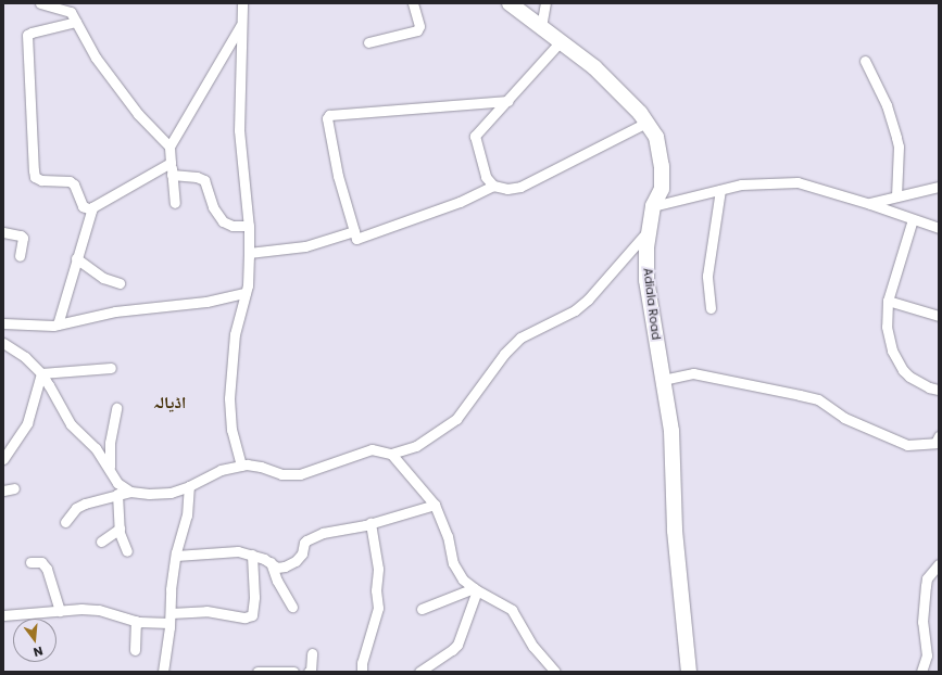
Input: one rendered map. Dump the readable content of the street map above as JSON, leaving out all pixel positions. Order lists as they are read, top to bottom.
{
  "streets": {
    "main road": ["Adiala Road"]
  },
  "districts": ["اڈیالہ"],
  "north": "bottom"
}
